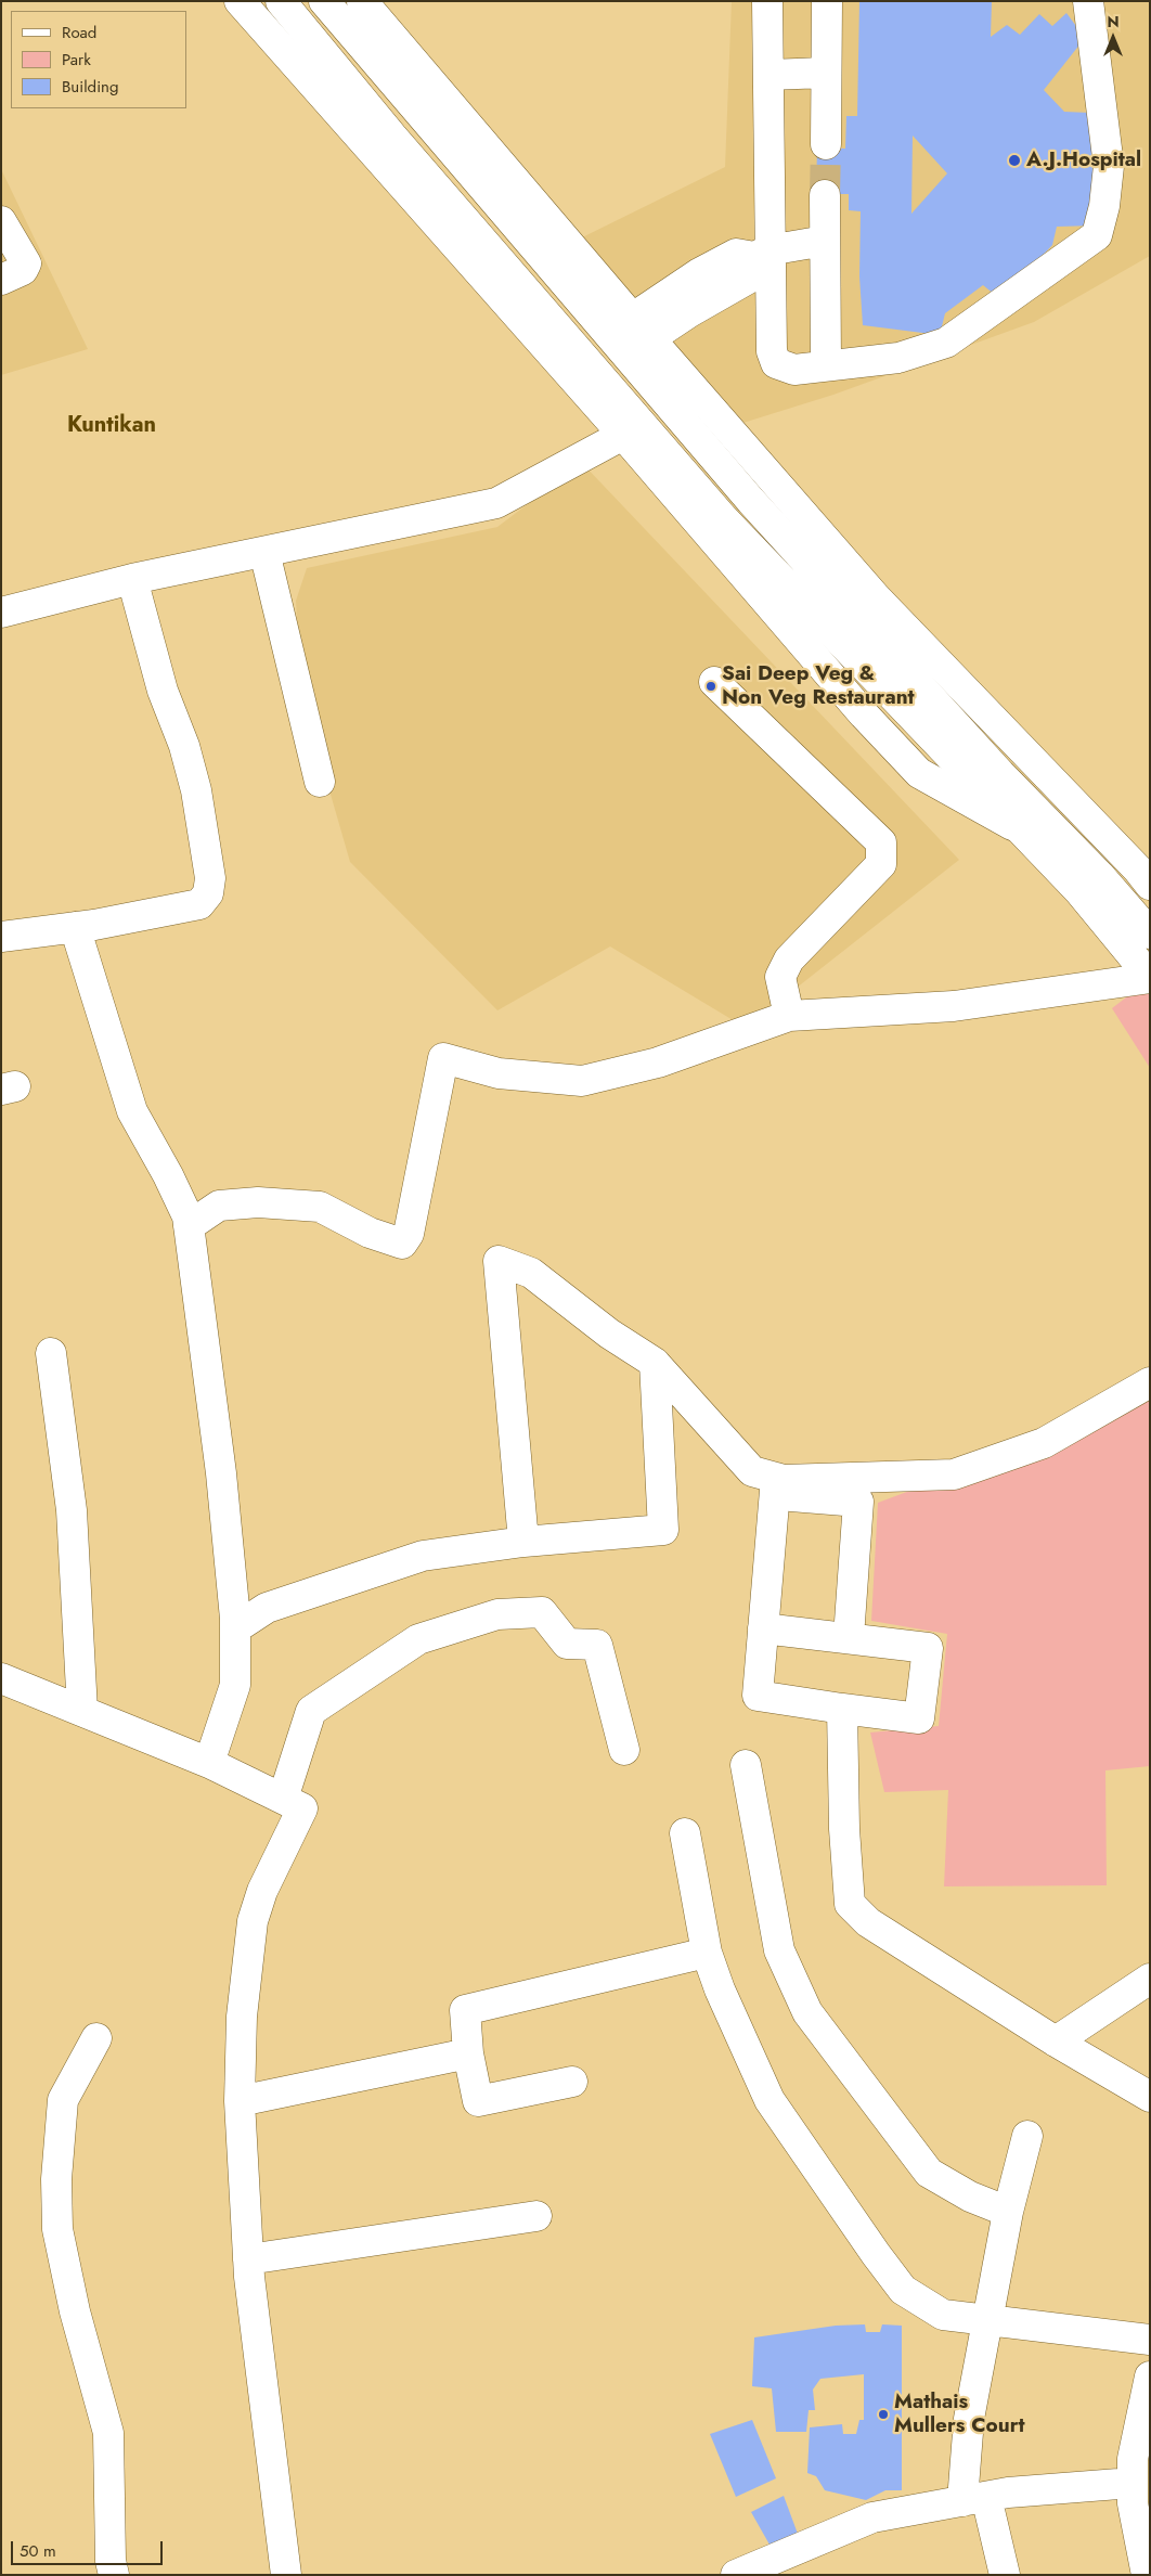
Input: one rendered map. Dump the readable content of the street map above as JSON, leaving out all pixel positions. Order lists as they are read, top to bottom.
{
  "districts": ["Kuntikan"],
  "places": ["A.J.Hospital", "Sai Deep Veg & Non Veg Restaurant", "Mathais Mullers Court"],
  "legend": ["Road", "Park", "Building"],
  "scale_bar": "50 m",
  "north": "top"
}
